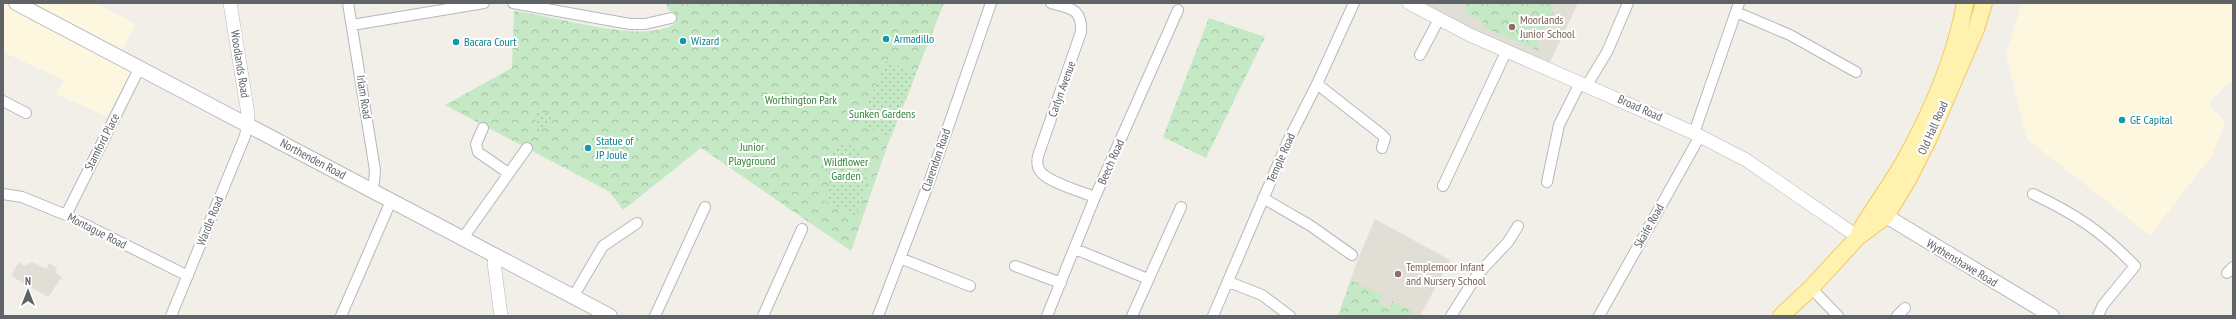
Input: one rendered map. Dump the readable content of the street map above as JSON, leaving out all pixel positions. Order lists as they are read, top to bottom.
{
  "streets": {
    "main road": ["Old Hall Road", "Northenden Road", "Wythenshawe Road"],
    "street": [
      "Woodlands Road",
      "Carlyn Avenue",
      "Irlam Road",
      "Broad Road",
      "Stamford Place",
      "Temple Road",
      "Clarendon Road",
      "Beech Road",
      "Wardle Road",
      "Skaife Road",
      "Montague Road"
    ]
  },
  "crossings": [
    ["Woodlands Road", "Northenden Road"],
    ["Woodlands Road", "Wardle Road"],
    ["Carlyn Avenue", "Beech Road"],
    ["Irlam Road", "Northenden Road"],
    ["Broad Road", "Old Hall Road"],
    ["Broad Road", "Skaife Road"],
    ["Old Hall Road", "Wythenshawe Road"],
    ["Stamford Place", "Northenden Road"],
    ["Stamford Place", "Montague Road"],
    ["Northenden Road", "Wardle Road"],
    ["Wardle Road", "Montague Road"]
  ],
  "parks": [
    "Worthington Park",
    "Sunken Gardens",
    "Junior Playground",
    "Wildflower Garden"
  ],
  "places": [
    "Moorlands Junior School",
    "Armadillo",
    "Wizard",
    "Bacara Court",
    "GE Capital",
    "Statue of JP Joule",
    "Templemoor Infant and Nursery School"
  ],
  "north": "top"
}
